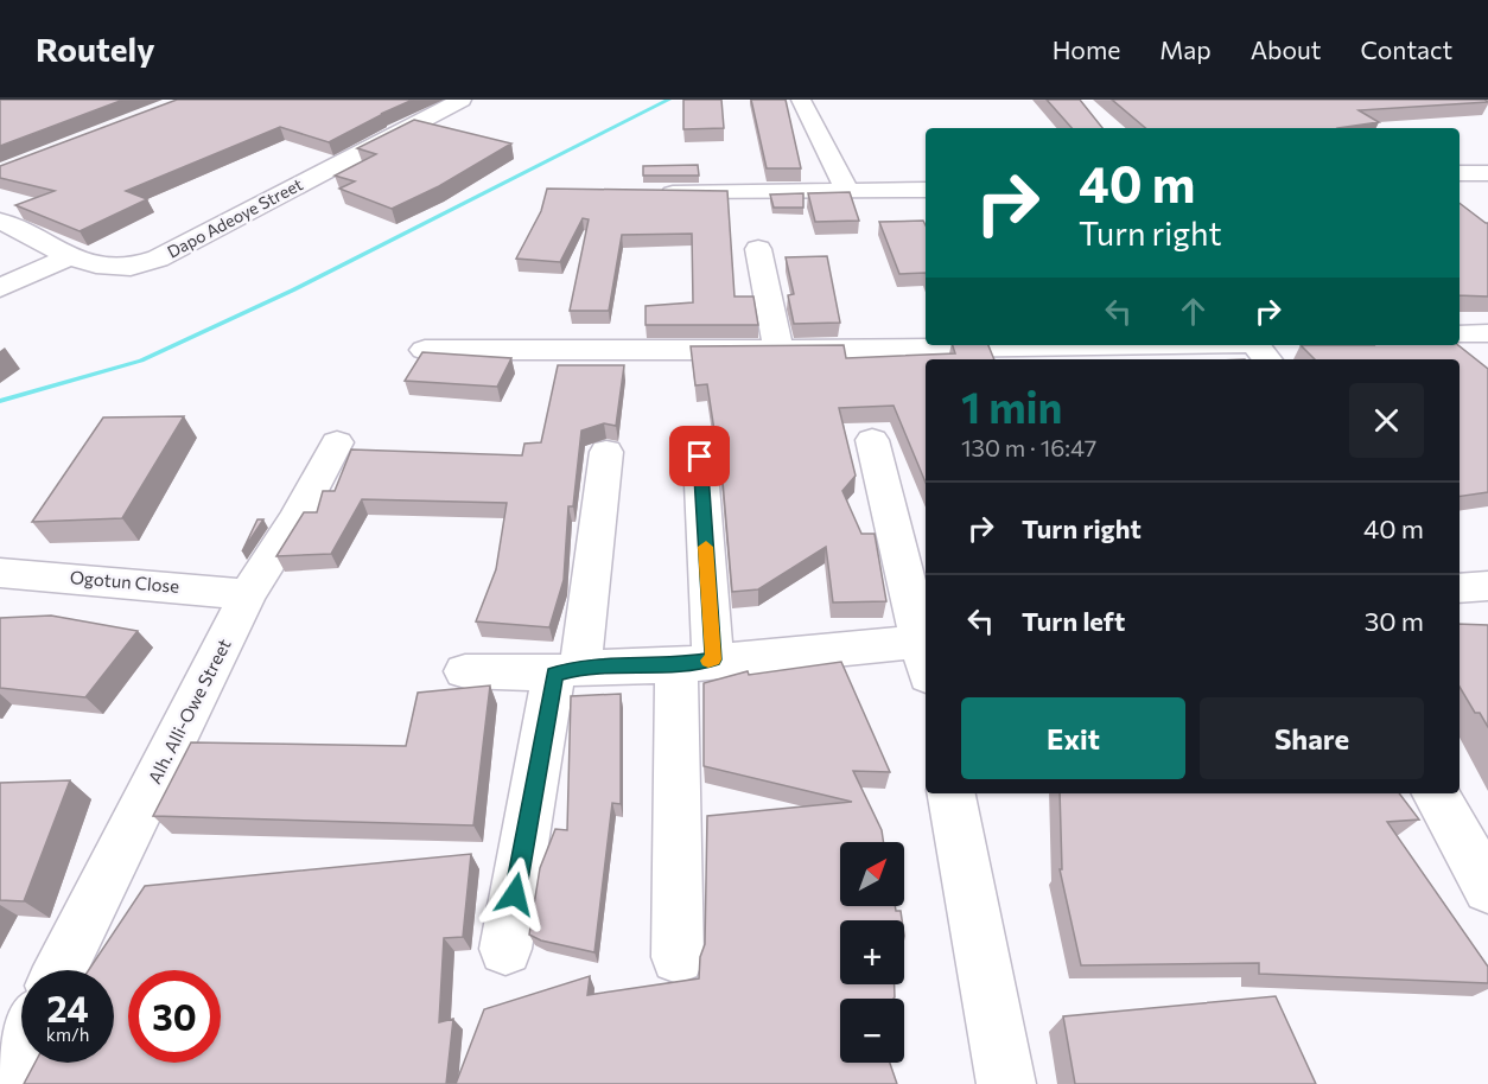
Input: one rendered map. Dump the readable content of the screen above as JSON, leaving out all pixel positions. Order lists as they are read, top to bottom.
{
  "streets": {
    "street": ["Dapo Adeoye Street", "Ogotun Close", "Alh. Alli-Owe Street"]
  },
  "crossings": [
    ["Ogotun Close", "Alh. Alli-Owe Street"]
  ],
  "north": "top right",
  "page": {
    "header": "Routely",
    "nav": [
      "Home",
      "Map",
      "About",
      "Contact"
    ],
    "turn": ["40 m", "Turn right"],
    "heading": ["1 min", "130 m · 16:47"],
    "list": [
      {
        "name": "Turn right",
        "value": "40 m"
      },
      {
        "name": "Turn left",
        "value": "30 m"
      }
    ],
    "buttons": ["Exit", "Share"],
    "map_buttons": ["+", "−"],
    "speed": "24 km/h",
    "limit": "30"
  }
}
